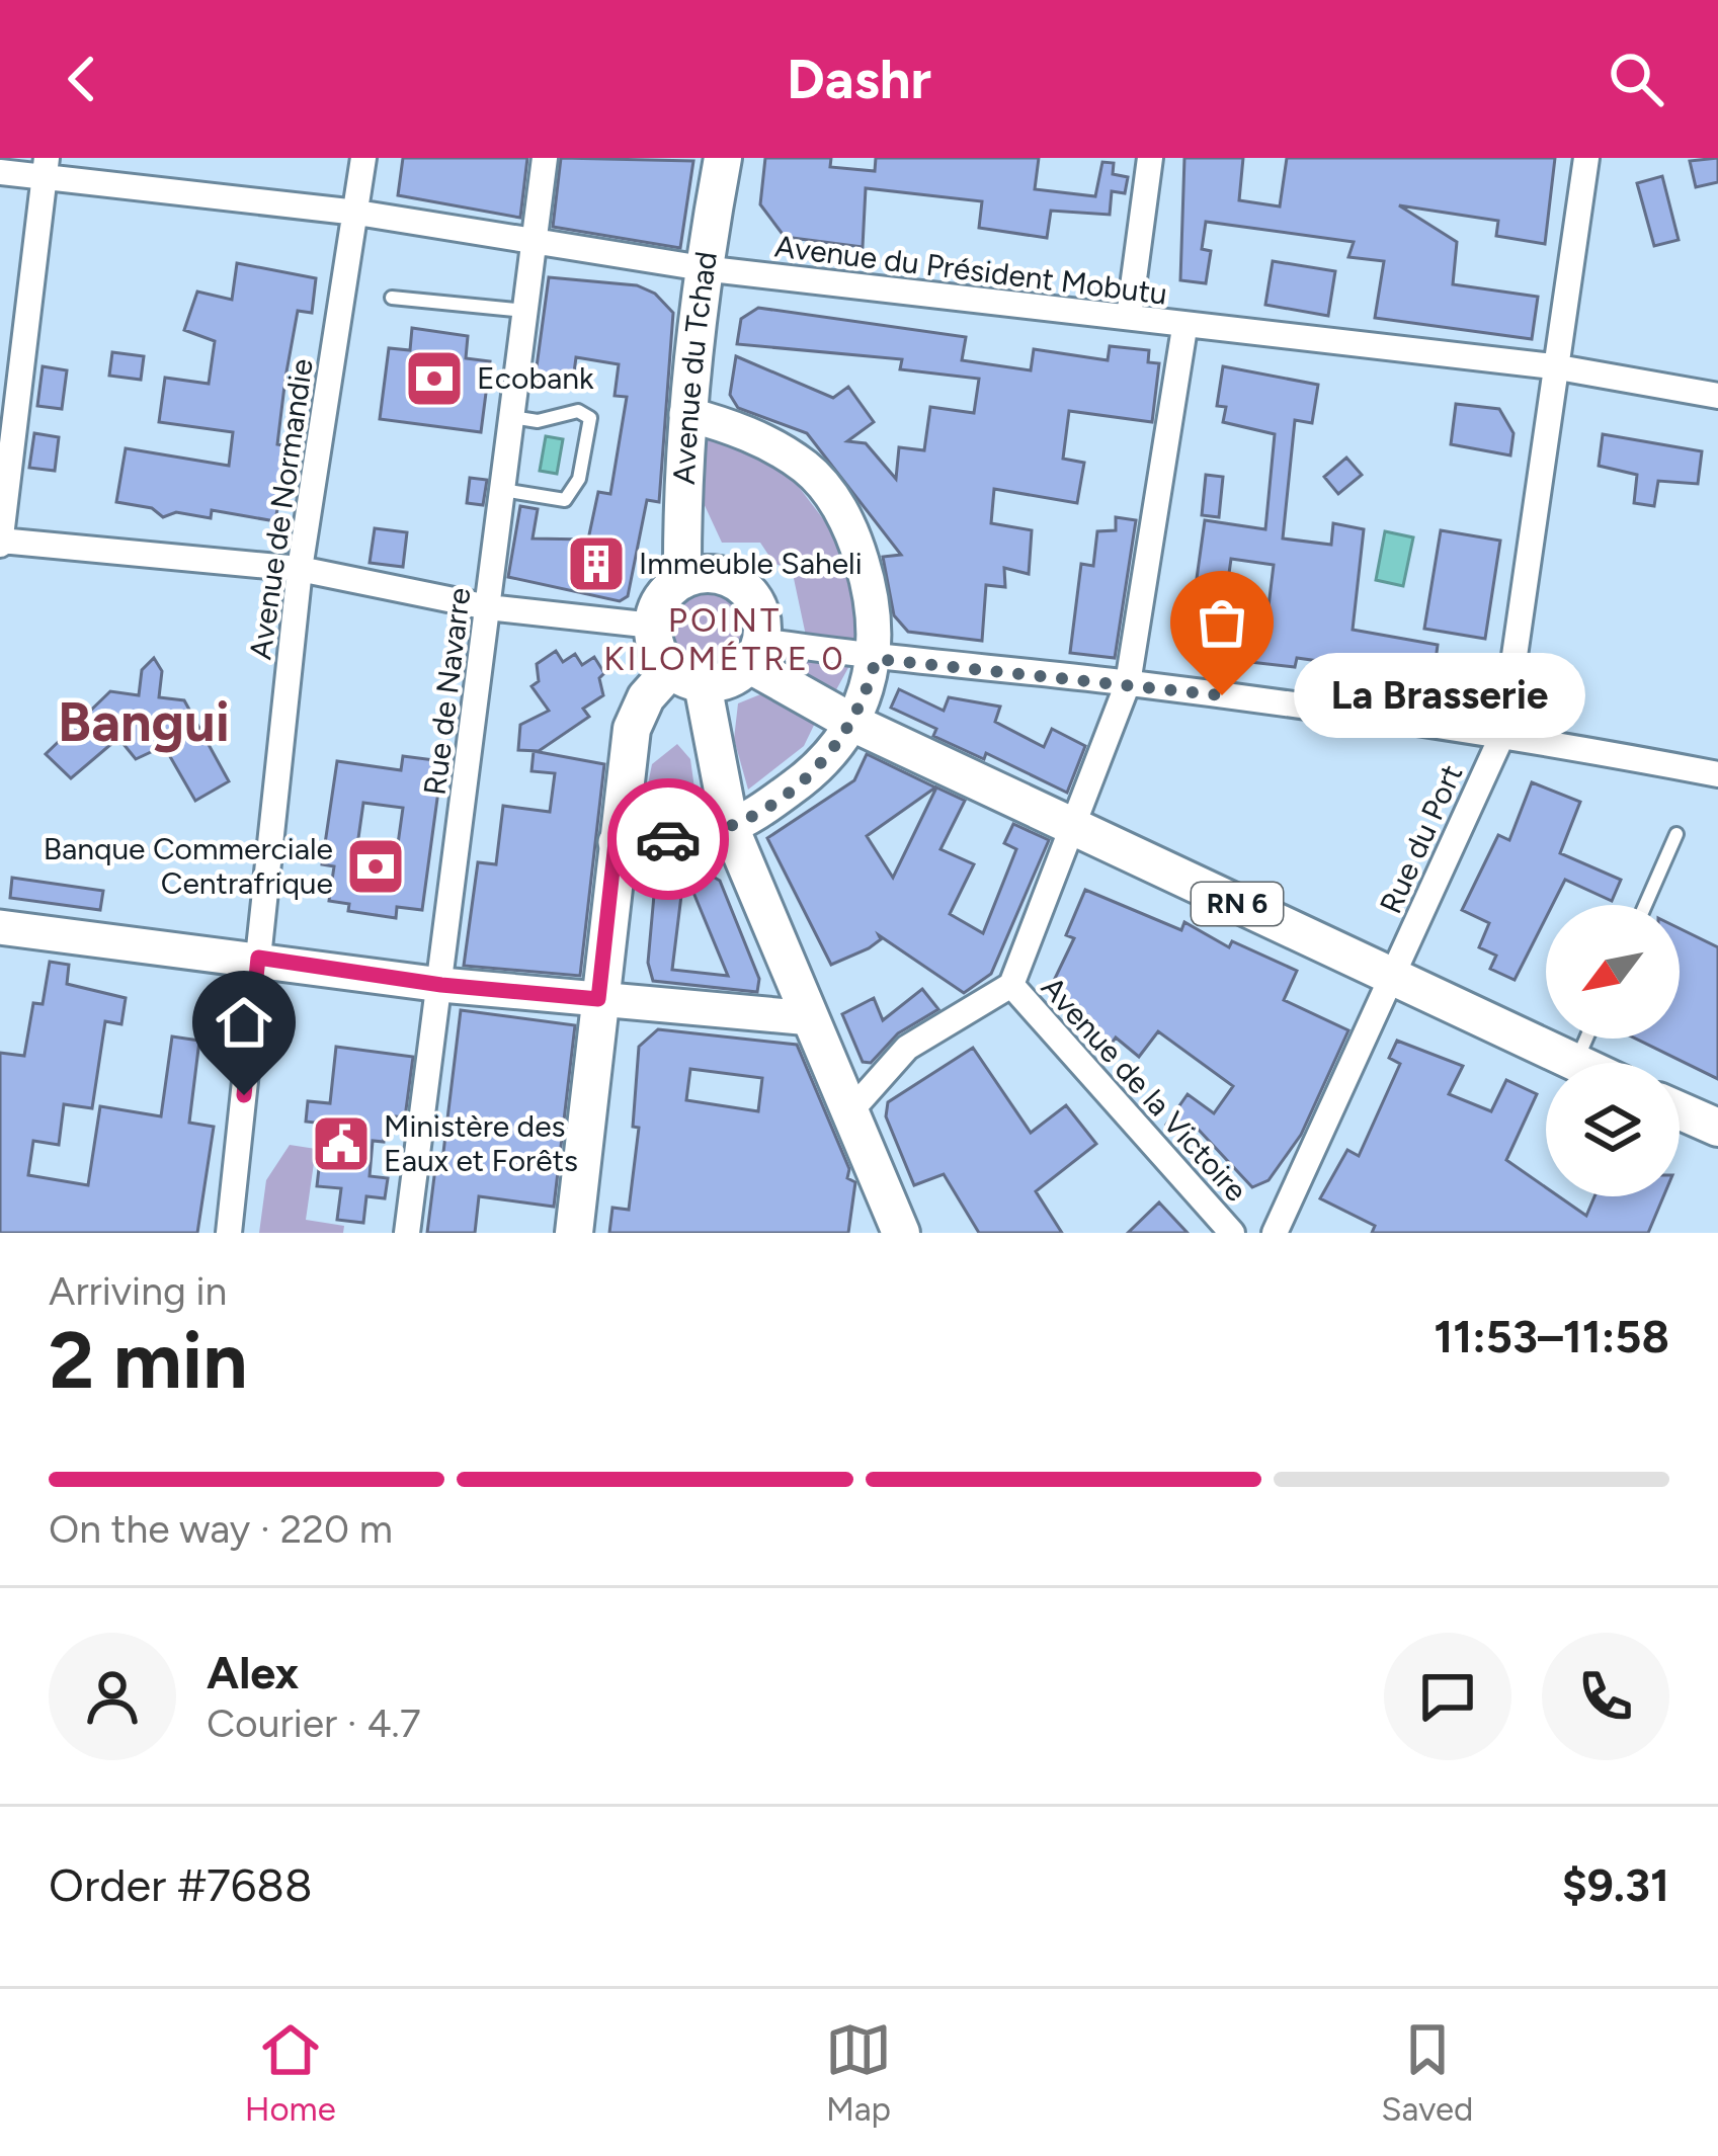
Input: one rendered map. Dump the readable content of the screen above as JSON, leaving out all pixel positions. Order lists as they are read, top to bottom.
{
  "streets": {
    "main road": ["Avenue du Tchad", "RN 6"],
    "street": [
      "Avenue du Président Mobutu",
      "Avenue de Normandie",
      "Rue de Navarre",
      "Rue du Port",
      "Avenue de la Victoire"
    ]
  },
  "crossings": [
    ["Avenue du Président Mobutu", "Avenue du Tchad"],
    ["Avenue du Président Mobutu", "Avenue de Normandie"],
    ["Avenue du Président Mobutu", "Rue de Navarre"],
    ["Avenue du Président Mobutu", "Rue du Port"],
    ["Avenue du Tchad", "RN 6"],
    ["Rue du Port", "RN 6"]
  ],
  "districts": ["POINT KILOMÉTRE 0", "Bangui"],
  "places": {
    "bank": ["Ecobank", "Banque Commerciale Centrafrique"],
    "building": ["Immeuble Saheli"],
    "other": ["La Brasserie"],
    "public building": ["Ministère des Eaux et Forêts"]
  },
  "north": "bottom left",
  "page": {
    "header": "Dashr",
    "bubble": "La Brasserie",
    "heading": ["2 min", "Arriving in", "11:53–11:58"],
    "panel": [
      "Alex",
      "Courier · 4.7",
      "Order #7688",
      "$9.31"
    ],
    "bar": "On the way · 220 m",
    "tabs": ["Home", "Map", "Saved"]
  }
}
